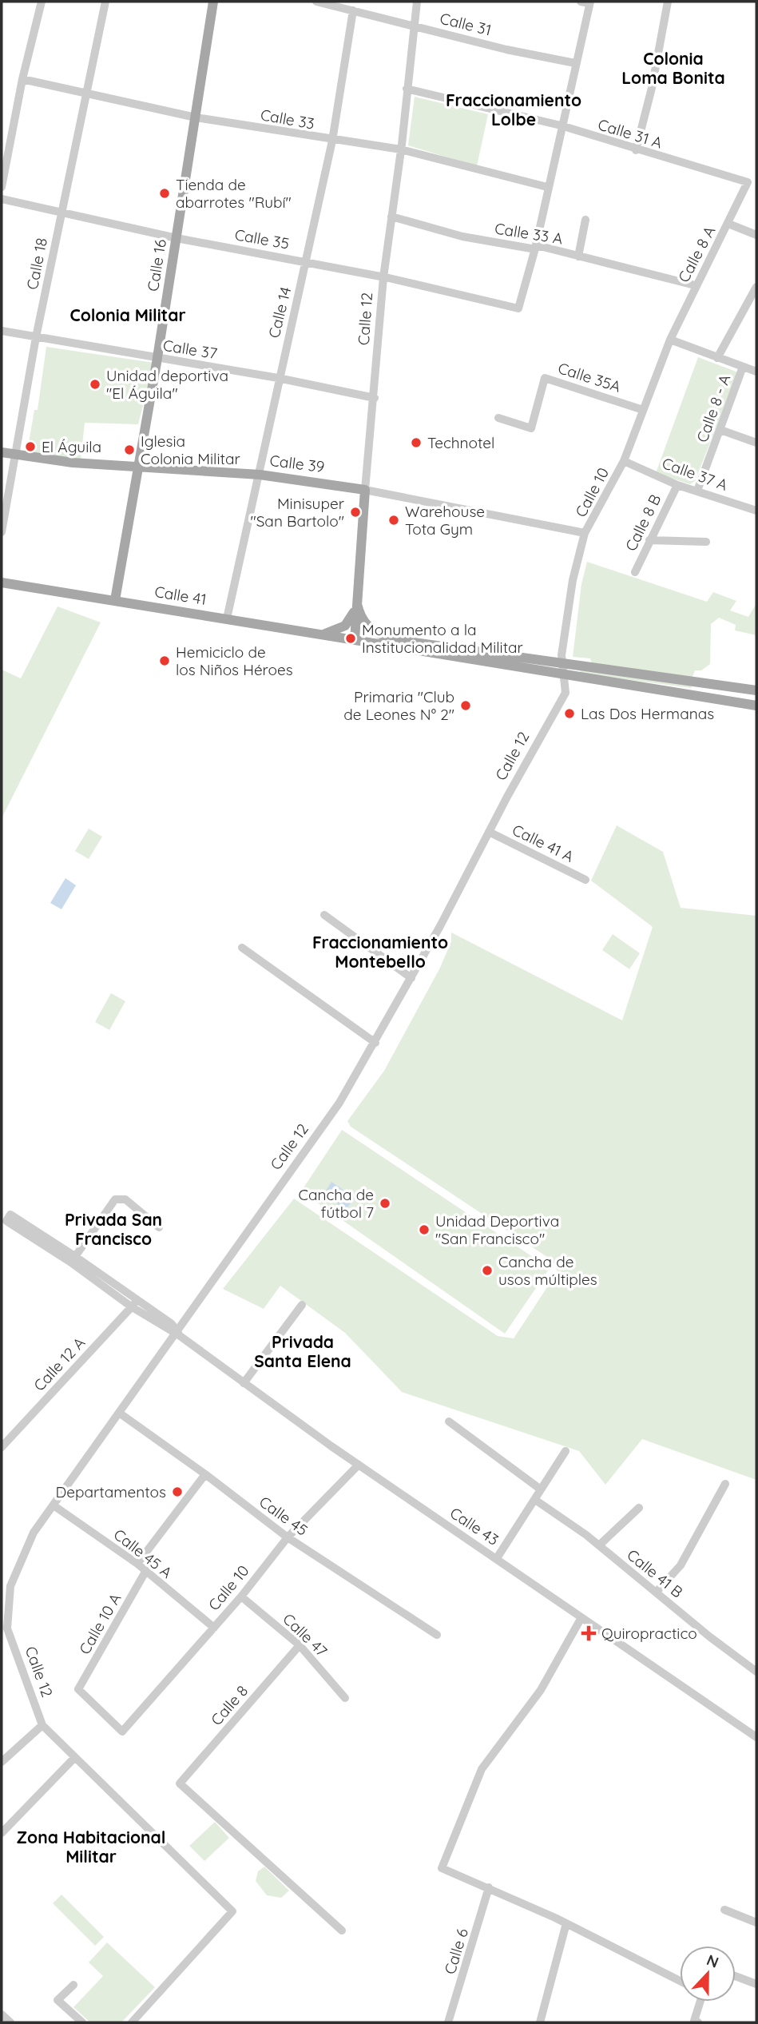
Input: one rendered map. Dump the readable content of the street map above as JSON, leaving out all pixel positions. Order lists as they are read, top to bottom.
{
  "streets": {
    "main road": [
      "Calle 16",
      "Calle 12",
      "Calle 39",
      "Calle 41"
    ],
    "street": [
      "Calle 31",
      "Calle 33",
      "Calle 31 A",
      "Calle 33 A",
      "Calle 35",
      "Calle 8 A",
      "Calle 18",
      "Calle 14",
      "Calle 37",
      "Calle 35A",
      "Calle 8 - A",
      "Calle 37 A",
      "Calle 10",
      "Calle 8 B",
      "Calle 41 A",
      "Calle 12 A",
      "Calle 45",
      "Calle 43",
      "Calle 45 A",
      "Calle 41 B",
      "Calle 10 A",
      "Calle 47",
      "Calle 8",
      "Calle 6"
    ]
  },
  "crossings": [
    ["Calle 31", "Calle 14"],
    ["Calle 31", "Calle 12"],
    ["Calle 33", "Calle 18"],
    ["Calle 33", "Calle 16"],
    ["Calle 33", "Calle 14"],
    ["Calle 33", "Calle 12"],
    ["Calle 31 A", "Calle 8 A"],
    ["Calle 31 A", "Calle 12"],
    ["Calle 33 A", "Calle 35"],
    ["Calle 33 A", "Calle 8 A"],
    ["Calle 33 A", "Calle 12"],
    ["Calle 35", "Calle 18"],
    ["Calle 35", "Calle 16"],
    ["Calle 35", "Calle 14"],
    ["Calle 35", "Calle 12"],
    ["Calle 8 A", "Calle 10"],
    ["Calle 18", "Calle 37"],
    ["Calle 18", "Calle 39"],
    ["Calle 16", "Calle 37"],
    ["Calle 16", "Calle 39"],
    ["Calle 16", "Calle 41"],
    ["Calle 14", "Calle 37"],
    ["Calle 14", "Calle 39"],
    ["Calle 14", "Calle 41"],
    ["Calle 12", "Calle 37"],
    ["Calle 12", "Calle 39"],
    ["Calle 12", "Calle 10"],
    ["Calle 12", "Calle 41"],
    ["Calle 12", "Calle 41 A"],
    ["Calle 12", "Calle 45"],
    ["Calle 12", "Calle 43"],
    ["Calle 12", "Calle 45 A"],
    ["Calle 35A", "Calle 10"],
    ["Calle 8 - A", "Calle 37 A"],
    ["Calle 39", "Calle 10"],
    ["Calle 37 A", "Calle 10"],
    ["Calle 37 A", "Calle 8 B"],
    ["Calle 10", "Calle 45"],
    ["Calle 10", "Calle 43"],
    ["Calle 10", "Calle 45 A"],
    ["Calle 10", "Calle 10 A"],
    ["Calle 10", "Calle 47"],
    ["Calle 12 A", "Calle 43"],
    ["Calle 45 A", "Calle 10 A"],
    ["Calle 47", "Calle 8"]
  ],
  "districts": [
    "Colonia Loma Bonita",
    "Fraccionamiento Lolbe",
    "Colonia Militar",
    "Fraccionamiento Montebello",
    "Privada San Francisco",
    "Privada Santa Elena",
    "Zona Habitacional Militar"
  ],
  "places": {
    "other": [
      "Tienda de abarrotes \"Rubí\"",
      "Unidad deportiva \"El Águila\"",
      "Technotel",
      "El Águila",
      "Iglesia Colonia Militar",
      "Minisuper \"San Bartolo\"",
      "Warehouse Tota Gym",
      "Monumento a la Institucionalidad Militar",
      "Hemiciclo de los Niños Héroes",
      "Primaria \"Club de Leones N° 2\"",
      "Las Dos Hermanas",
      "Cancha de fútbol 7",
      "Unidad Deportiva \"San Francisco\"",
      "Cancha de usos múltiples",
      "Departamentos"
    ],
    "health": ["Quiropractico"]
  },
  "north": "top"
}
